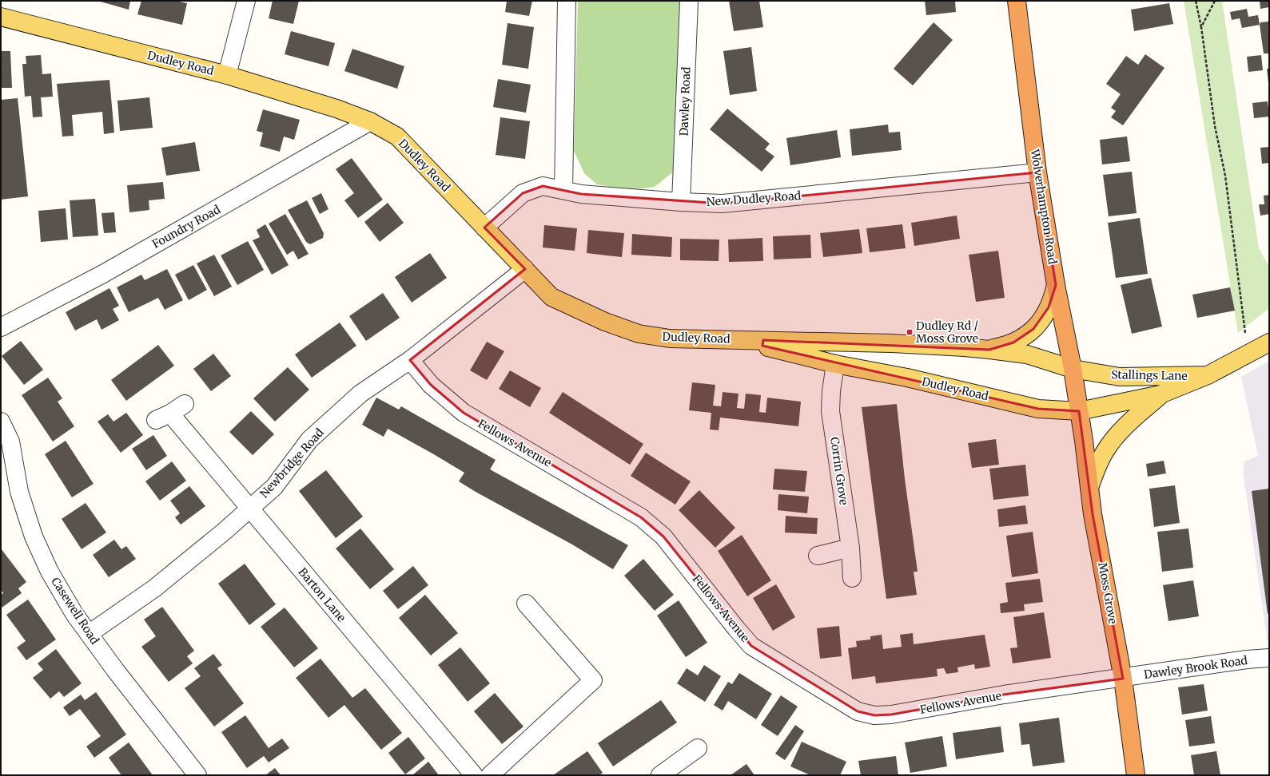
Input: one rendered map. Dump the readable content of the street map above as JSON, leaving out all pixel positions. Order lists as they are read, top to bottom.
{
  "streets": {
    "highway": ["Wolverhampton Road", "Moss Grove"],
    "main road": ["Dudley Road", "Stallings Lane"],
    "street": [
      "Dawley Road",
      "New Dudley Road",
      "Foundry Road",
      "Fellows Avenue",
      "Newbridge Road",
      "Corrin Grove",
      "Barton Lane",
      "Casewell Road",
      "Dawley Brook Road"
    ]
  },
  "crossings": [
    ["Dudley Road", "New Dudley Road"],
    ["Dudley Road", "Wolverhampton Road"],
    ["Dudley Road", "Foundry Road"],
    ["Dudley Road", "Stallings Lane"],
    ["Dudley Road", "Newbridge Road"],
    ["Dudley Road", "Corrin Grove"],
    ["Dudley Road", "Moss Grove"],
    ["Dawley Road", "New Dudley Road"],
    ["New Dudley Road", "Wolverhampton Road"],
    ["Wolverhampton Road", "Stallings Lane"],
    ["Wolverhampton Road", "Moss Grove"],
    ["Stallings Lane", "Moss Grove"],
    ["Fellows Avenue", "Newbridge Road"],
    ["Fellows Avenue", "Moss Grove"],
    ["Fellows Avenue", "Dawley Brook Road"],
    ["Newbridge Road", "Barton Lane"],
    ["Newbridge Road", "Casewell Road"],
    ["Moss Grove", "Dawley Brook Road"]
  ],
  "places": {
    "transit": ["Dudley Rd / Moss Grove"]
  }
}
